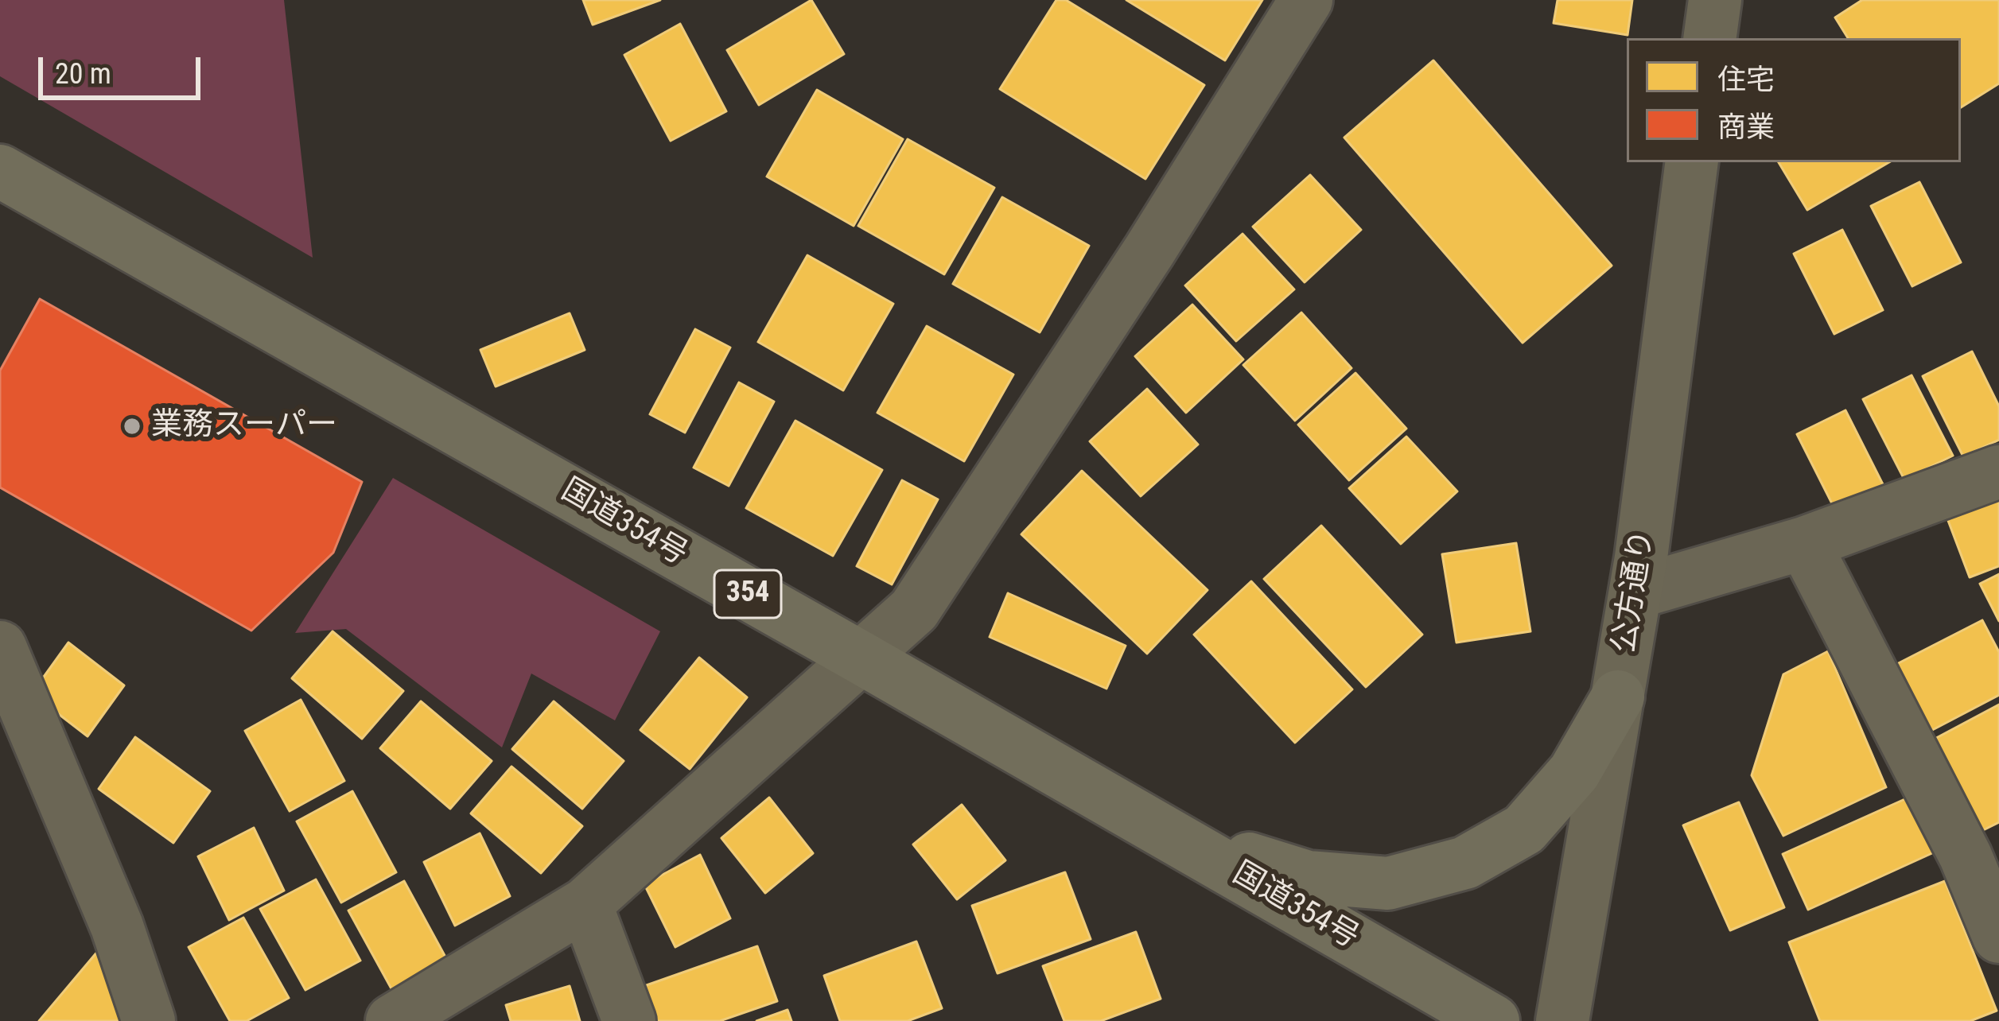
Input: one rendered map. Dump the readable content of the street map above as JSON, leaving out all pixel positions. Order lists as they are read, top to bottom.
{
  "streets": {
    "highway": ["国道354号", "354"],
    "street": ["公方通り"]
  },
  "places": ["業務スーパー"],
  "legend": ["住宅", "商業"],
  "scale_bar": "20 m"
}
